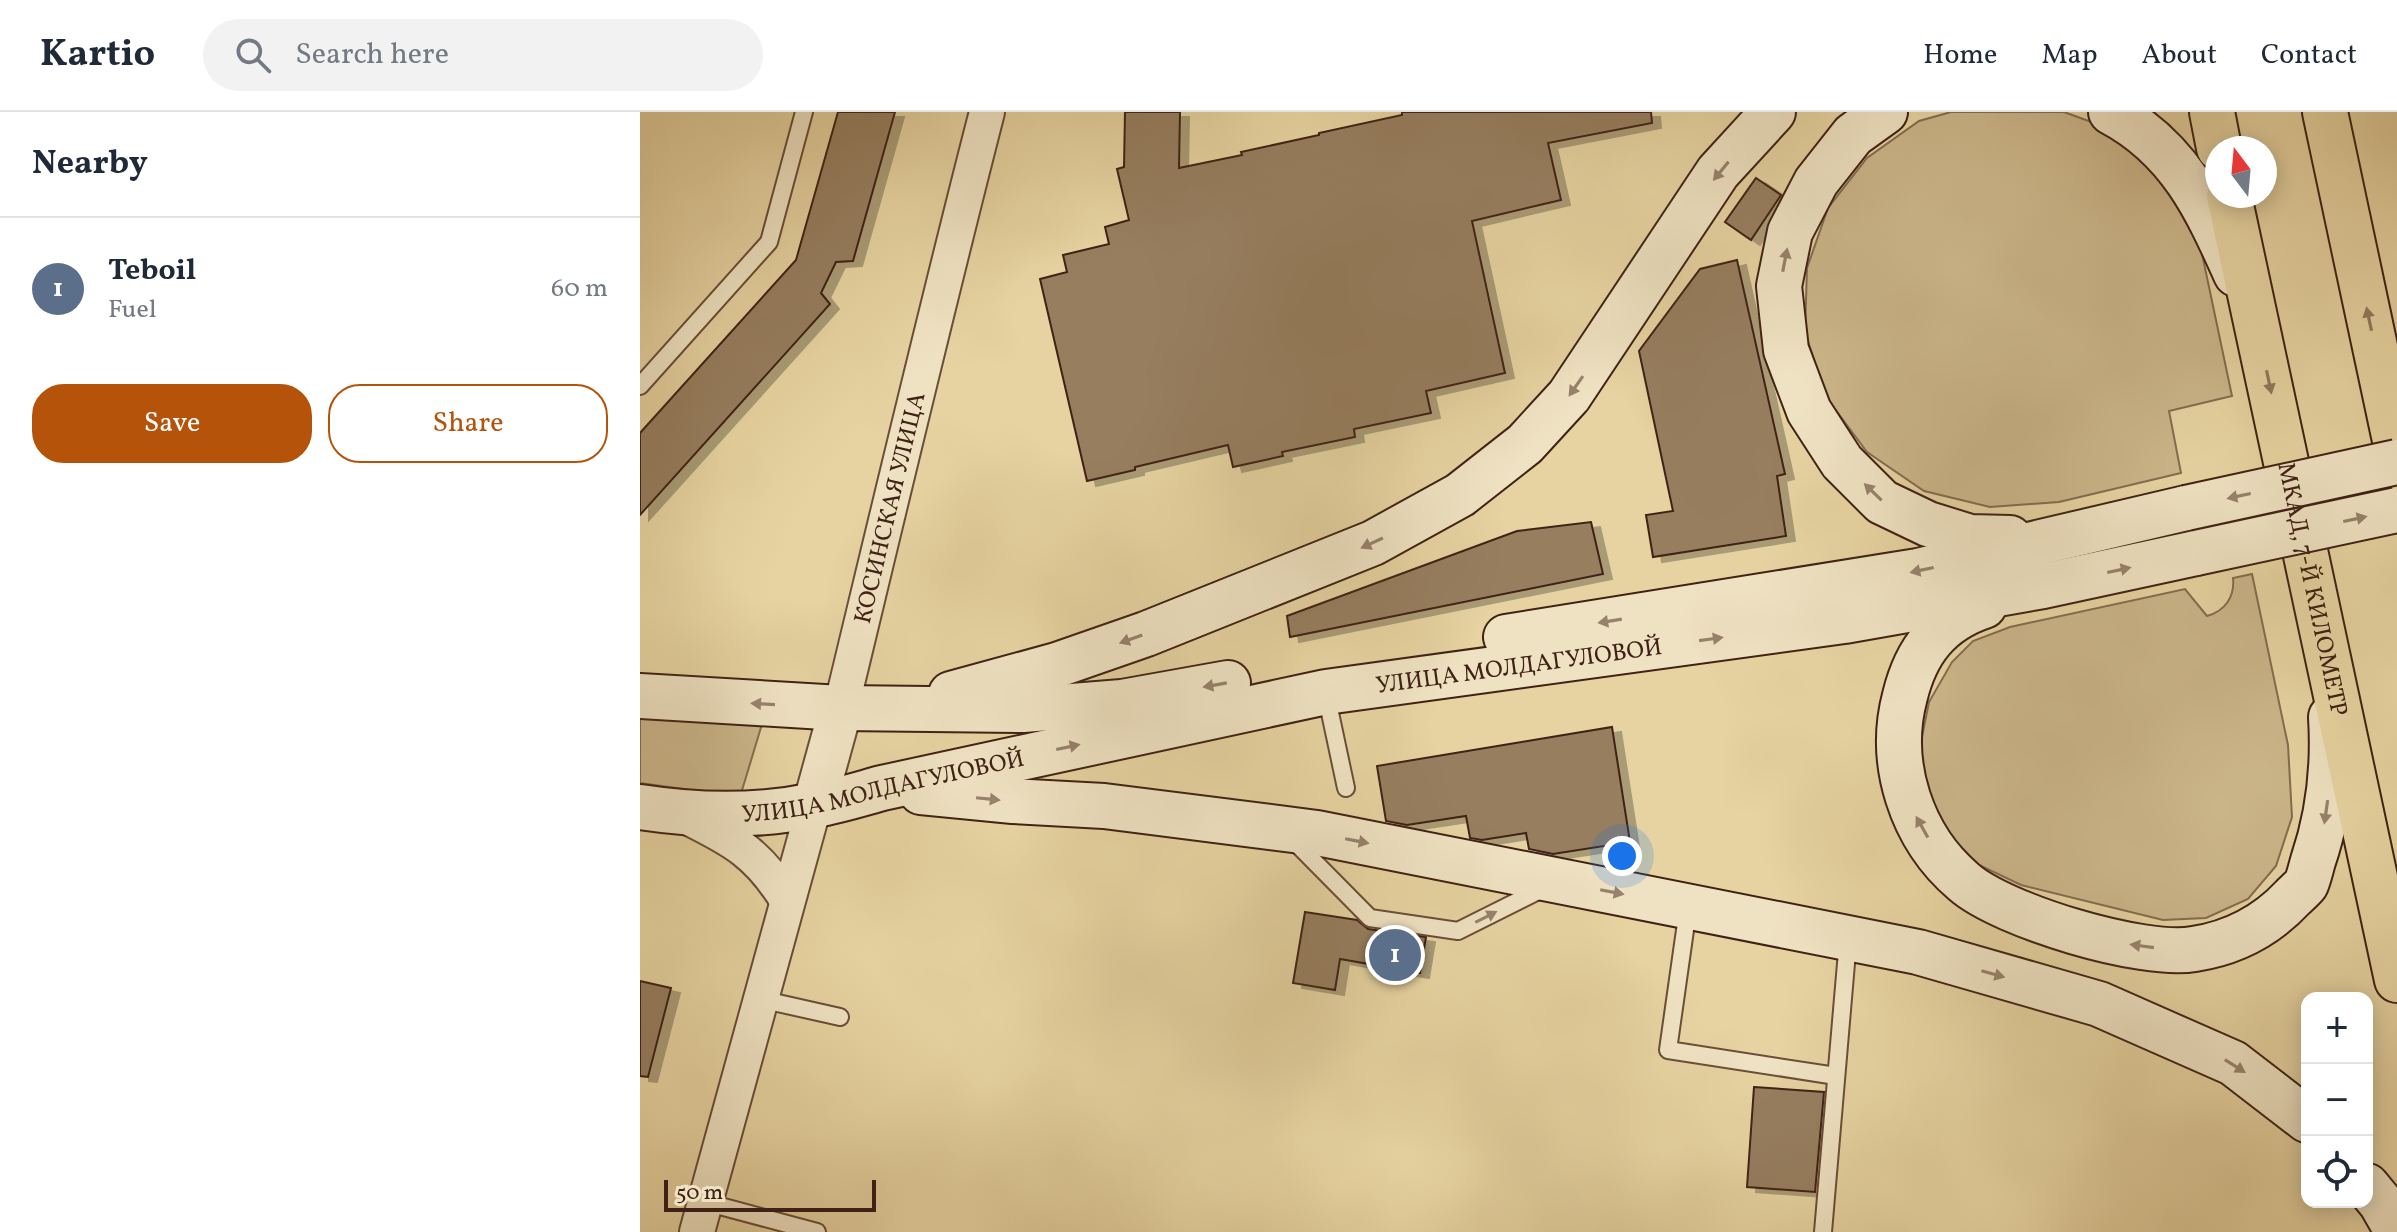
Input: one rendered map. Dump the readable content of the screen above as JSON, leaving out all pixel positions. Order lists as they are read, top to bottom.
{
  "streets": {
    "highway": ["МКАД, 7-Й КИЛОМЕТР"],
    "main road": ["УЛИЦА МОЛДАГУЛОВОЙ"],
    "street": ["КОСИНСКАЯ УЛИЦА"]
  },
  "crossings": [
    ["КОСИНСКАЯ УЛИЦА", "УЛИЦА МОЛДАГУЛОВОЙ"]
  ],
  "scale_bar": "50 m",
  "north": "top",
  "page": {
    "header": "Kartio",
    "search": "Search here",
    "nav": [
      "Home",
      "Map",
      "About",
      "Contact"
    ],
    "heading": "Nearby",
    "list": [
      {
        "mark": "1",
        "name": "Teboil",
        "note": "Fuel",
        "value": "60 m"
      }
    ],
    "buttons": ["Save", "Share"],
    "pins": "1",
    "map_buttons": ["+", "−"],
    "scale": "50 m"
  }
}
